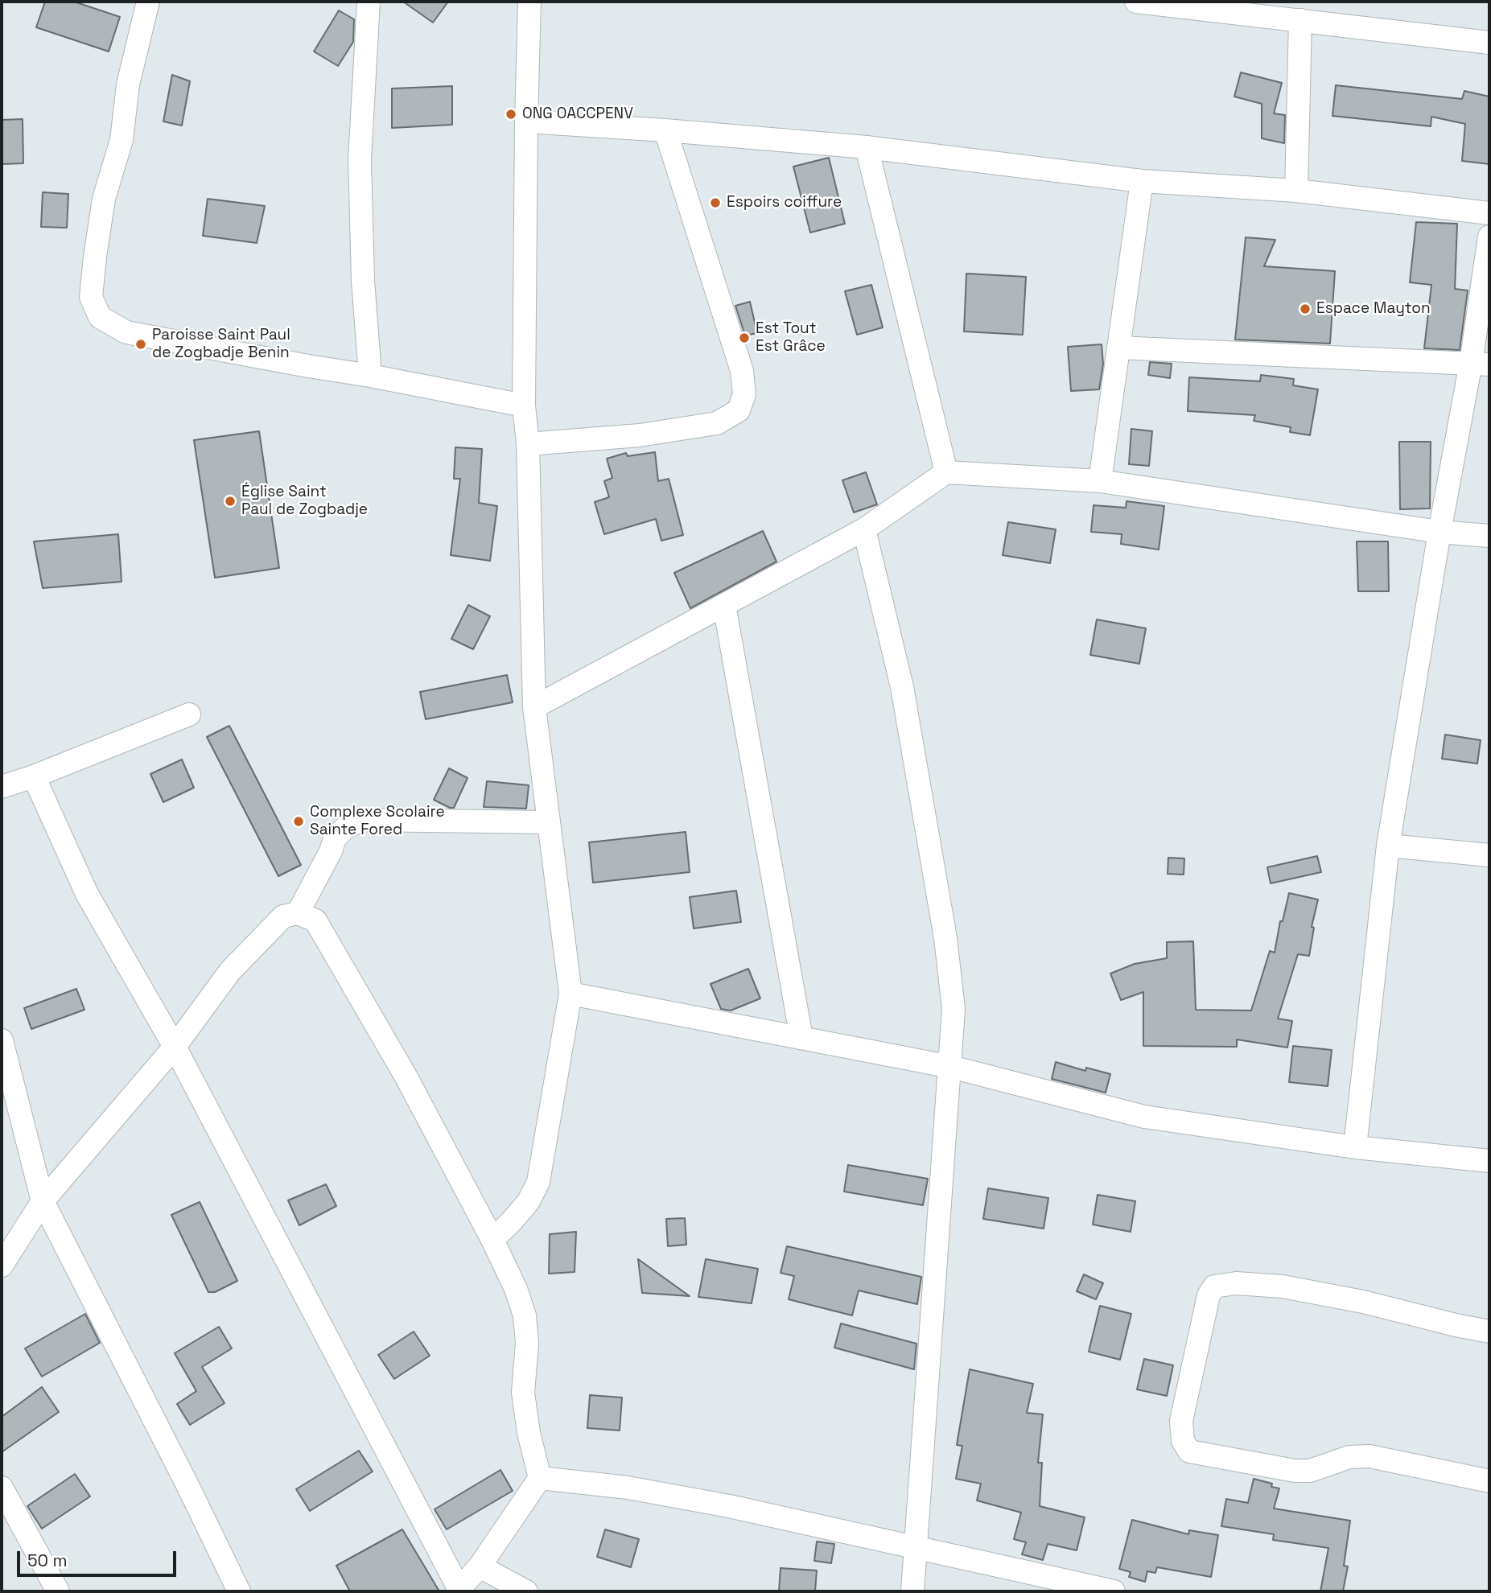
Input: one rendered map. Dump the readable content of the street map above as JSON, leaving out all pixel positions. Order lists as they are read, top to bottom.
{
  "places": [
    "ONG OACCPENV",
    "Espoirs coiffure",
    "Espace Mayton",
    "Est Tout Est Grâce",
    "Paroisse Saint Paul de Zogbadje Benin",
    "Église Saint Paul de Zogbadje",
    "Complexe Scolaire Sainte Fored"
  ],
  "scale_bar": "50 m"
}
